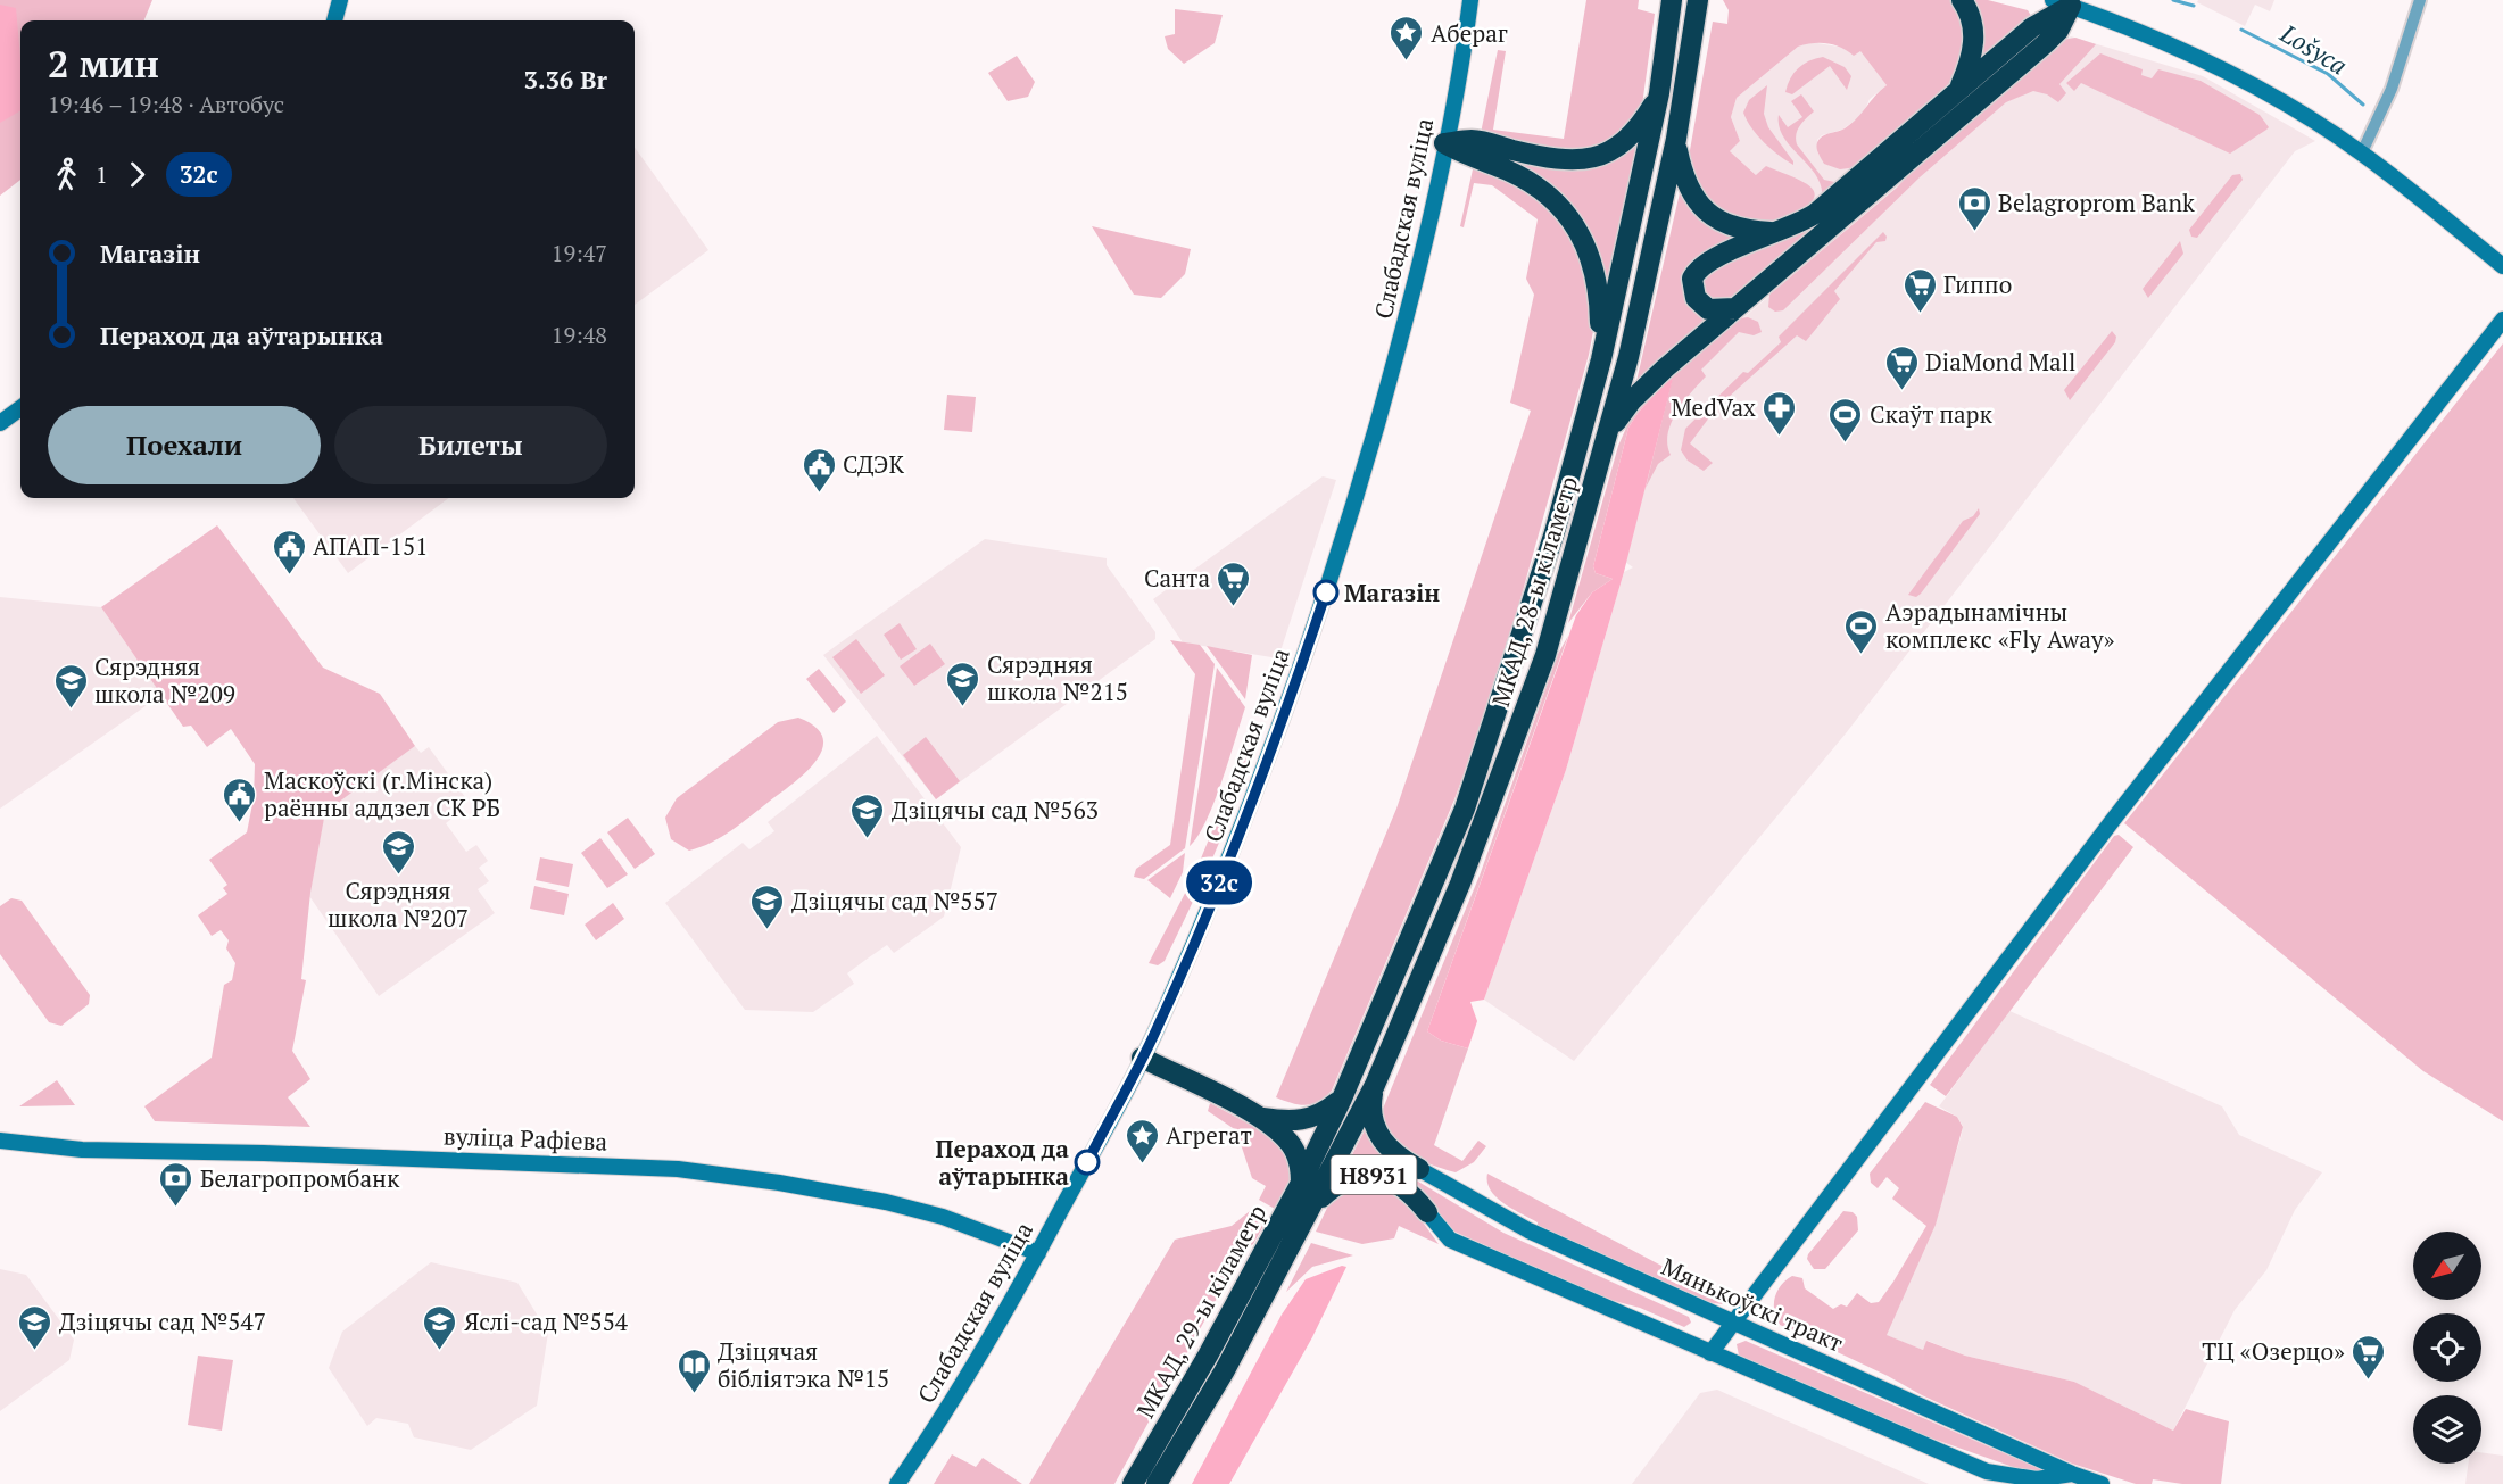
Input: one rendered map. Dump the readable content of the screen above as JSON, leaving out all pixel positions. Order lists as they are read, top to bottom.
{
  "streets": {
    "highway": ["МКАД, 28-ы кіламетр", "Н8931", "МКАД, 29-ы кіламетр"],
    "main road": ["Слабадская вуліца", "вуліца Рафіева", "Мянькоўскі тракт"]
  },
  "crossings": [
    ["Слабадская вуліца", "вуліца Рафіева"],
    ["МКАД, 28-ы кіламетр", "Н8931"],
    ["МКАД, 28-ы кіламетр", "МКАД, 29-ы кіламетр"],
    ["Н8931", "Мянькоўскі тракт"],
    ["Н8931", "МКАД, 29-ы кіламетр"]
  ],
  "water": ["Lošyca"],
  "places": {
    "place": ["Абераг", "Агрегат"],
    "bank": ["Belagroprom Bank", "Белагропромбанк"],
    "supermarket": [
      "Гиппо",
      "DiaMond Mall",
      "Санта",
      "ТЦ «Озерцо»"
    ],
    "pharmacy": ["MedVax"],
    "sports": ["Скаўт парк", "Аэрадынамічны комплекс «Fly Away»"],
    "public building": ["СДЭК", "АПАП-151", "Маскоўскі (г.Мінска) раённы аддзел СК РБ"],
    "other": ["Магазін", "Пераход да аўтарынка"],
    "school or university": [
      "Сярэдняя школа №215",
      "Сярэдняя школа №209",
      "Дзіцячы сад №563",
      "Сярэдняя школа №207",
      "Дзіцячы сад №557",
      "Дзіцячы сад №547",
      "Яслі-сад №554"
    ],
    "library": ["Дзіцячая бібліятэка №15"]
  },
  "lines": ["bus line 32с"],
  "north": "bottom left",
  "page": {
    "on_map": "32с",
    "heading": ["2 мин", "19:46 – 19:48 · Автобус", "3.36 Br"],
    "legs": ["1", "32с"],
    "list": [
      {
        "name": "Магазін",
        "value": "19:47"
      },
      {
        "name": "Пераход да аўтарынка",
        "value": "19:48"
      }
    ],
    "buttons": ["Поехали", "Билеты"]
  }
}
